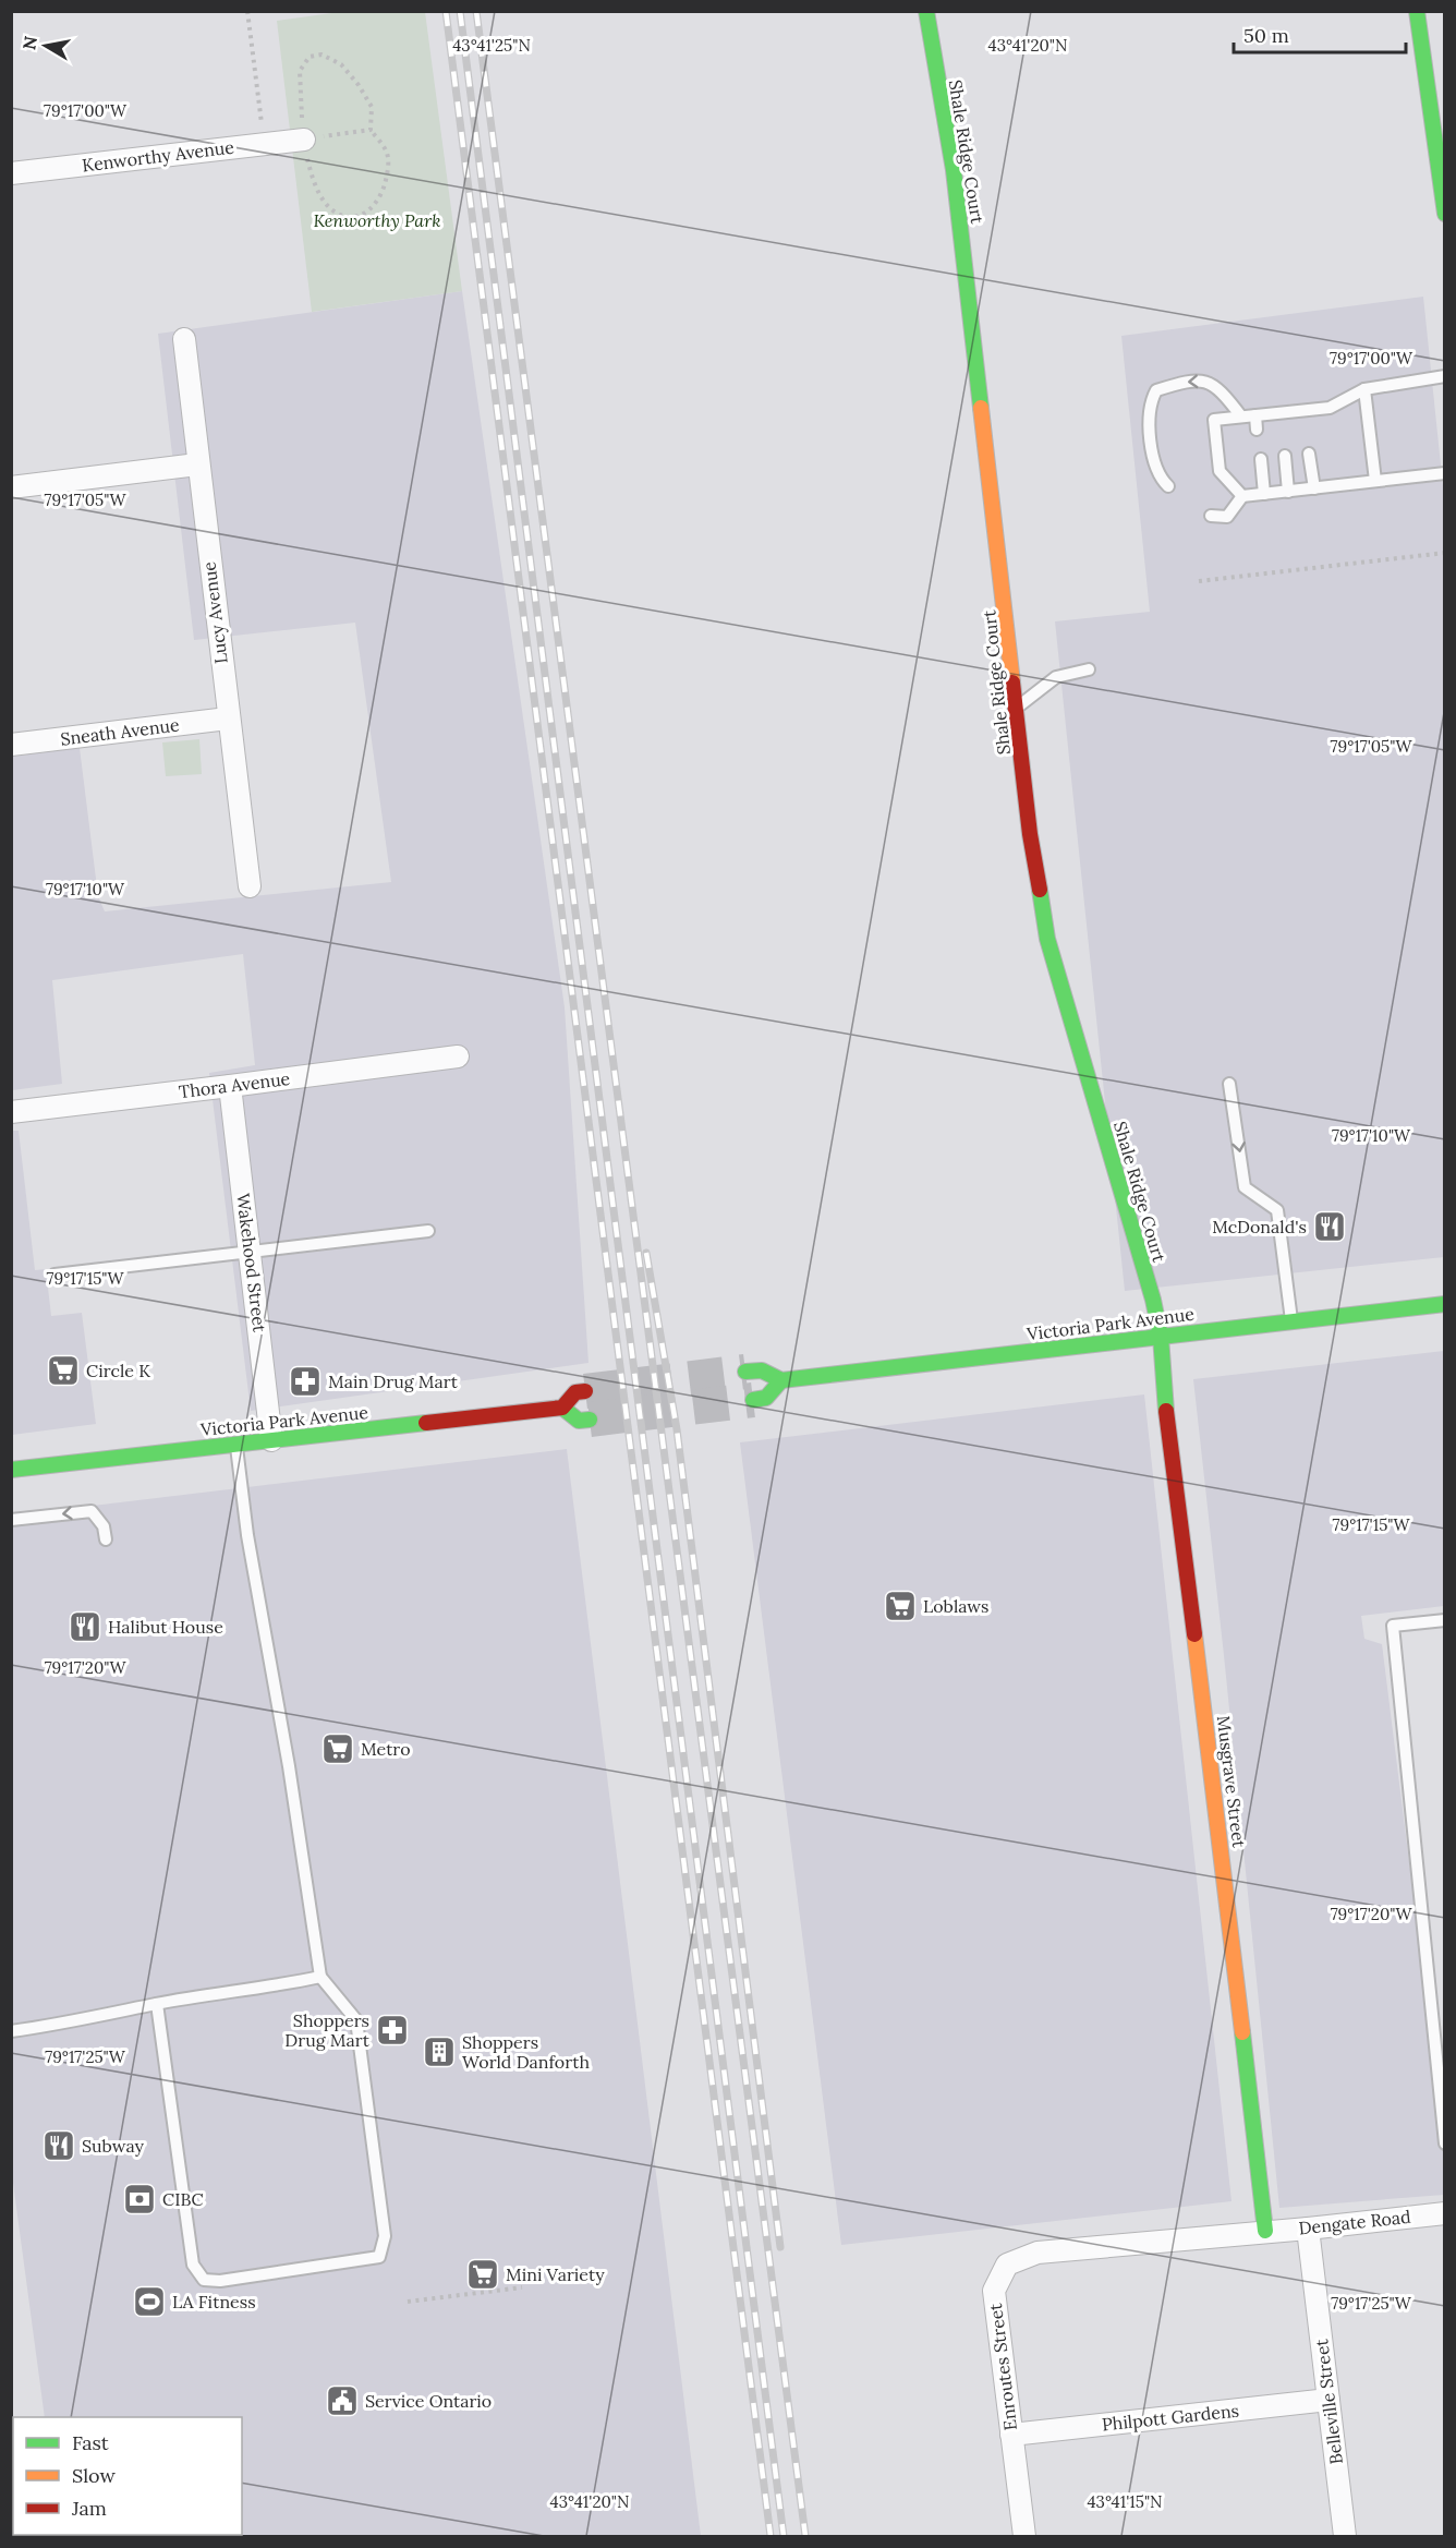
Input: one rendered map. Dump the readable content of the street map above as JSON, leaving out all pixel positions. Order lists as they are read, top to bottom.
{
  "streets": {
    "street": [
      "Shale Ridge Court",
      "Kenworthy Avenue",
      "Lucy Avenue",
      "Sneath Avenue",
      "Thora Avenue",
      "Wakehood Street",
      "Victoria Park Avenue",
      "Musgrave Street",
      "Dengate Road",
      "Enroutes Street",
      "Belleville Street",
      "Philpott Gardens"
    ]
  },
  "crossings": [
    ["Shale Ridge Court", "Victoria Park Avenue"],
    ["Shale Ridge Court", "Musgrave Street"],
    ["Lucy Avenue", "Sneath Avenue"],
    ["Thora Avenue", "Wakehood Street"],
    ["Wakehood Street", "Victoria Park Avenue"],
    ["Victoria Park Avenue", "Musgrave Street"],
    ["Musgrave Street", "Dengate Road"],
    ["Musgrave Street", "Enroutes Street"],
    ["Dengate Road", "Enroutes Street"],
    ["Dengate Road", "Belleville Street"],
    ["Enroutes Street", "Philpott Gardens"],
    ["Belleville Street", "Philpott Gardens"]
  ],
  "parks": ["Kenworthy Park"],
  "places": {
    "restaurant": ["McDonald's", "Halibut House", "Subway"],
    "supermarket": [
      "Circle K",
      "Loblaws",
      "Metro",
      "Mini Variety"
    ],
    "pharmacy": ["Main Drug Mart", "Shoppers Drug Mart"],
    "building": ["Shoppers World Danforth"],
    "bank": ["CIBC"],
    "sports": ["LA Fitness"],
    "public building": ["Service Ontario"]
  },
  "legend": ["Fast", "Slow", "Jam"],
  "scale_bar": "50 m",
  "north": "left",
  "coordinates": [
    "43°41'25\"N",
    "43°41'20\"N",
    "79°17'00\"W",
    "79°17'05\"W",
    "79°17'10\"W",
    "79°17'15\"W",
    "79°17'20\"W",
    "79°17'25\"W",
    "43°41'15\"N"
  ]
}
